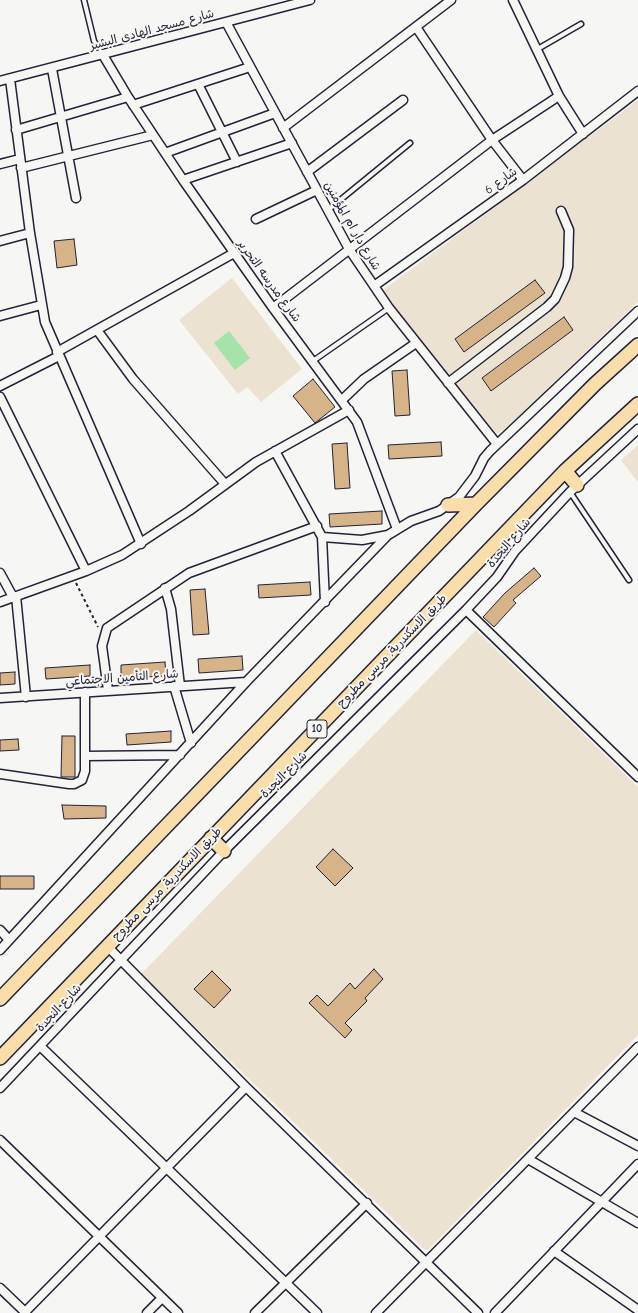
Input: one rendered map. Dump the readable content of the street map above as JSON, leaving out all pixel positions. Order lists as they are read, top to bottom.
{
  "streets": {
    "main road": ["طريق الاسكندرية, مرسى مطروح", "10"],
    "street": [
      "شارع مسجد الهادى البشير",
      "شارع 6",
      "شارع دار ام المؤمنين",
      "شارع مدرسه التحرير",
      "شارع النجدة",
      "شارع التأمين الاجتماعي"
    ]
  },
  "crossings": [
    ["شارع مسجد الهادى البشير", "شارع دار ام المؤمنين"],
    ["شارع مسجد الهادى البشير", "شارع مدرسه التحرير"],
    ["شارع 6", "شارع دار ام المؤمنين"]
  ]
}
